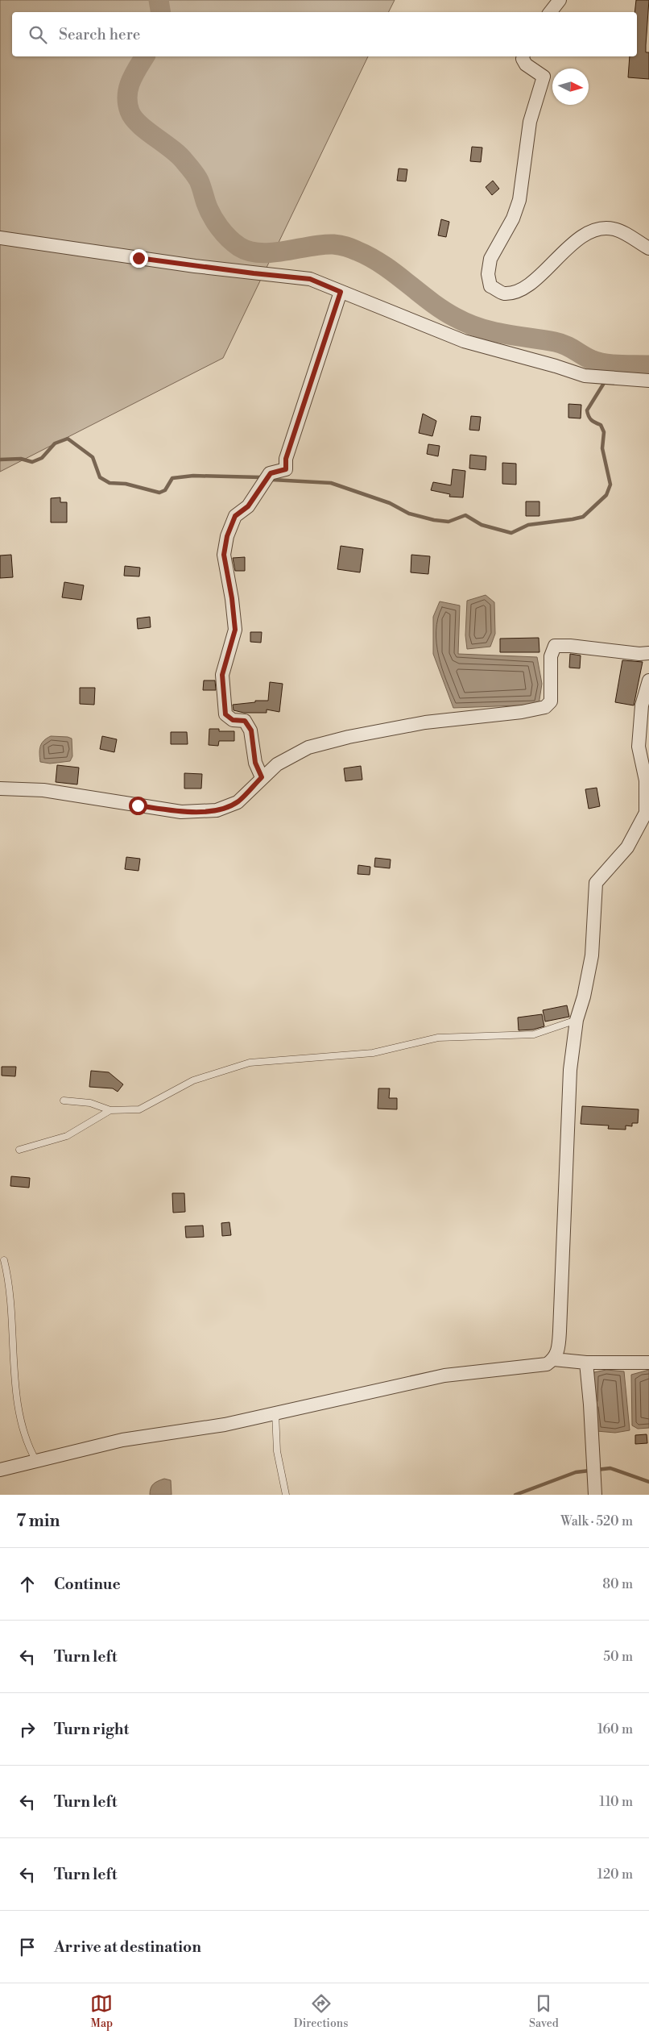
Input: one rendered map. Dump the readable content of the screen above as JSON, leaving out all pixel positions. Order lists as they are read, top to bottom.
{
  "north": "right",
  "page": {
    "search": "Search here",
    "heading": ["7 min", "Walk · 520 m"],
    "list": [
      ["Continue", "80 m"],
      ["Turn left", "50 m"],
      ["Turn right", "160 m"],
      ["Turn left", "110 m"],
      ["Turn left", "120 m"],
      "Arrive at destination"
    ],
    "nav": ["Map", "Directions", "Saved"]
  }
}
